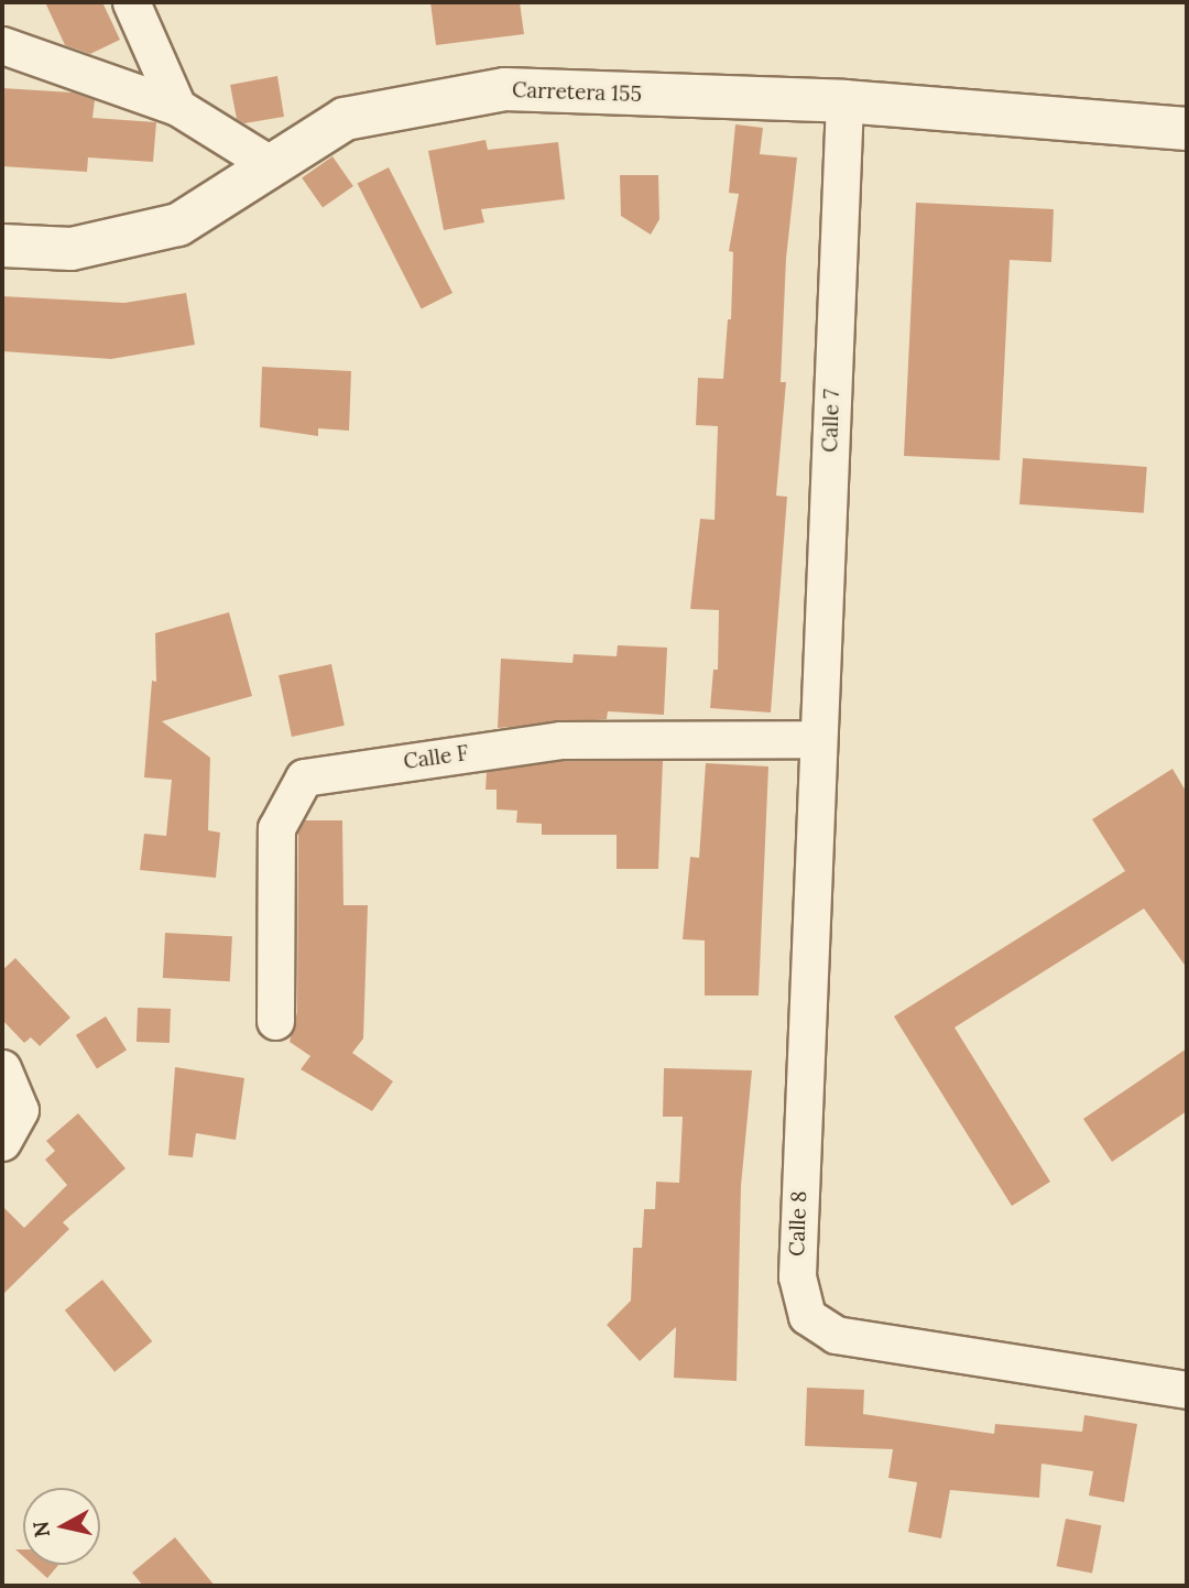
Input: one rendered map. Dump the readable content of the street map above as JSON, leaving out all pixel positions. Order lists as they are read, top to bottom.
{
  "streets": {
    "street": [
      "Carretera 155",
      "Calle 7",
      "Calle F",
      "Calle 8"
    ]
  },
  "crossings": [
    ["Carretera 155", "Calle 7"],
    ["Calle 7", "Calle F"],
    ["Calle 7", "Calle 8"],
    ["Calle F", "Calle 8"]
  ],
  "north": "left"
}
